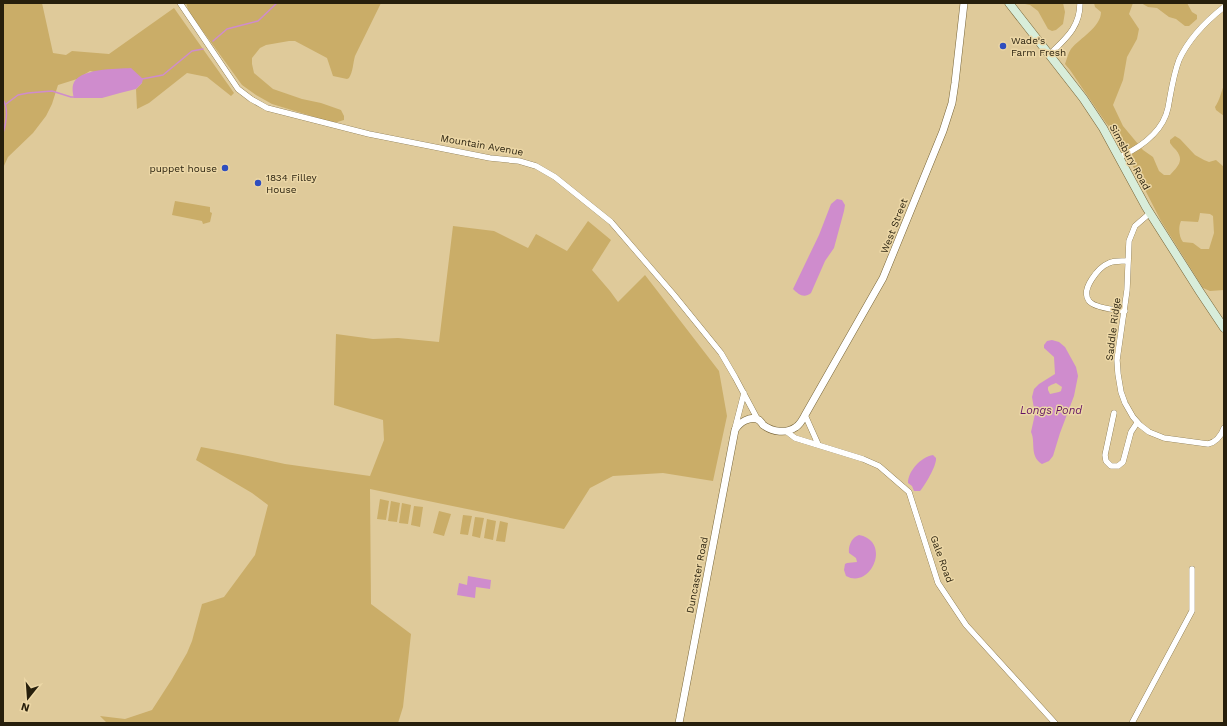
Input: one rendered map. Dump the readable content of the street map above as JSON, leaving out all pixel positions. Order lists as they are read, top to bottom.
{
  "streets": {
    "main road": ["Simsbury Road"],
    "street": [
      "Mountain Avenue",
      "West Street",
      "Saddle Ridge",
      "Gale Road",
      "Duncaster Road"
    ]
  },
  "crossings": [
    ["Mountain Avenue", "Duncaster Road"],
    ["Simsbury Road", "Saddle Ridge"],
    ["West Street", "Gale Road"]
  ],
  "water": ["Longs Pond"],
  "places": ["Wade's Farm Fresh", "puppet house", "1834 Filley House"],
  "north": "bottom"
}
